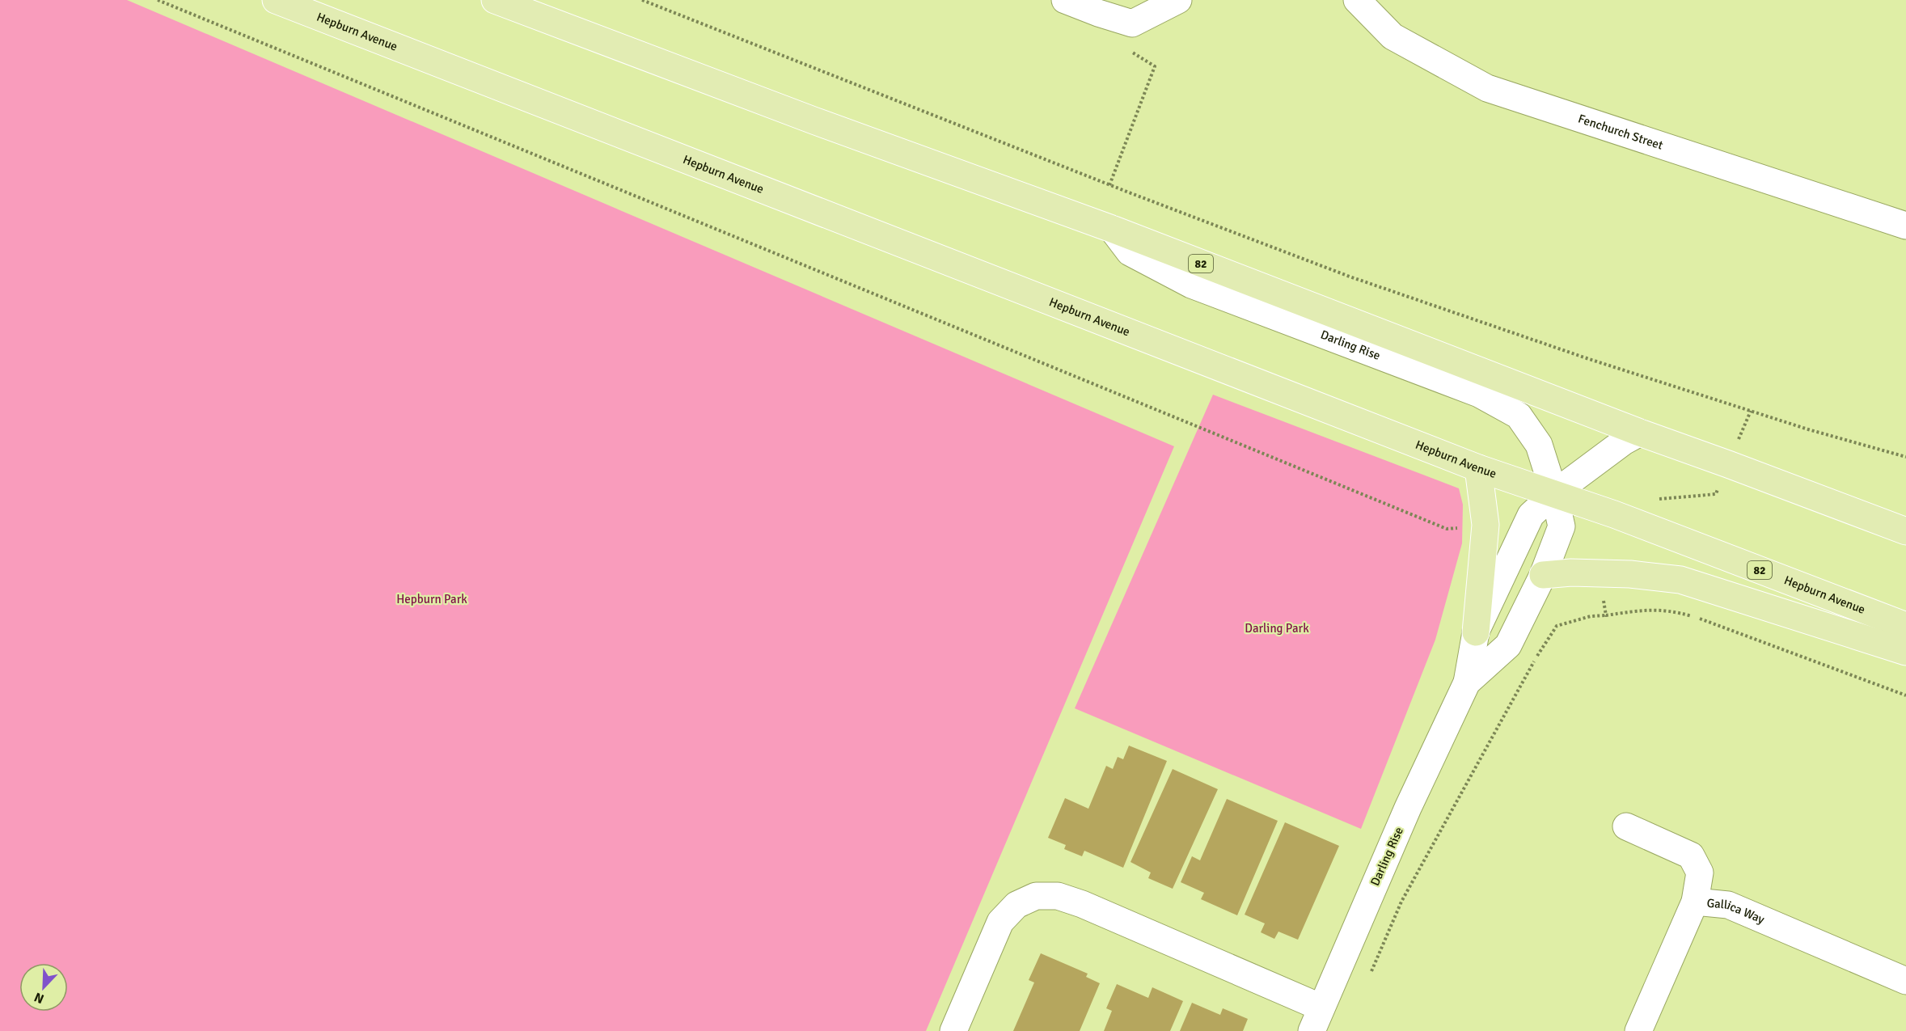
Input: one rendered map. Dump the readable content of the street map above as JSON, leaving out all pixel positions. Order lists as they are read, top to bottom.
{
  "streets": {
    "main road": ["Hepburn Avenue", "82"],
    "street": ["Fenchurch Street", "Darling Rise", "Gallica Way"]
  },
  "crossings": [
    ["Hepburn Avenue", "Darling Rise"],
    ["82", "Darling Rise"]
  ],
  "parks": ["Hepburn Park", "Darling Park"],
  "north": "bottom left"
}
